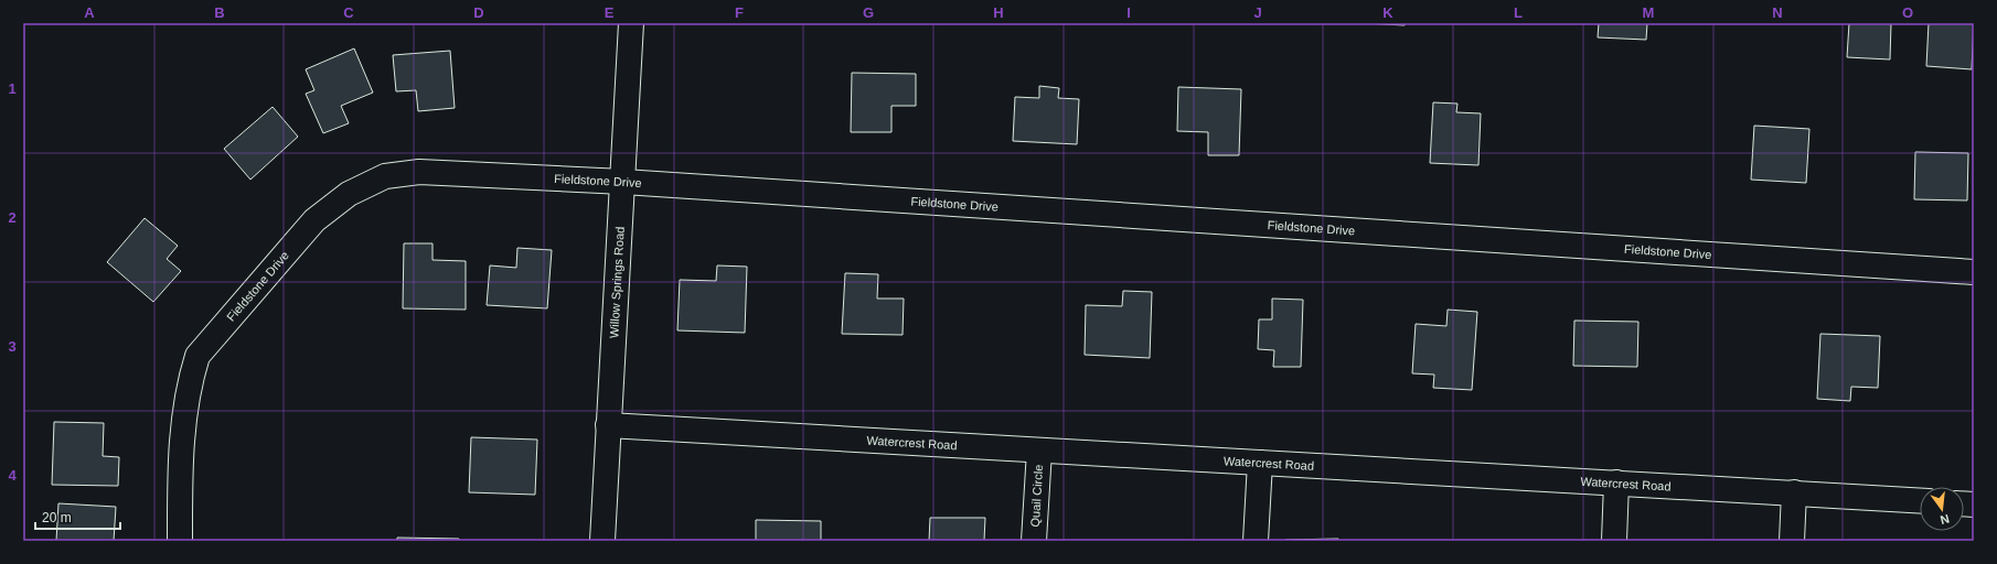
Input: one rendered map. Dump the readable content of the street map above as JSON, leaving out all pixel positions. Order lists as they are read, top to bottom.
{
  "streets": {
    "street": [
      "Fieldstone Drive",
      "Willow Springs Road",
      "Watercrest Road",
      "Quail Circle"
    ]
  },
  "crossings": [
    ["Fieldstone Drive", "Willow Springs Road"],
    ["Willow Springs Road", "Watercrest Road"],
    ["Watercrest Road", "Quail Circle"]
  ],
  "scale_bar": "20 m",
  "north": "bottom",
  "grid": {
    "columns": [
      "A",
      "B",
      "C",
      "D",
      "E",
      "F",
      "G",
      "H",
      "I",
      "J",
      "K",
      "L",
      "M",
      "N",
      "O"
    ],
    "rows": [
      "1",
      "2",
      "3",
      "4"
    ]
  }
}
